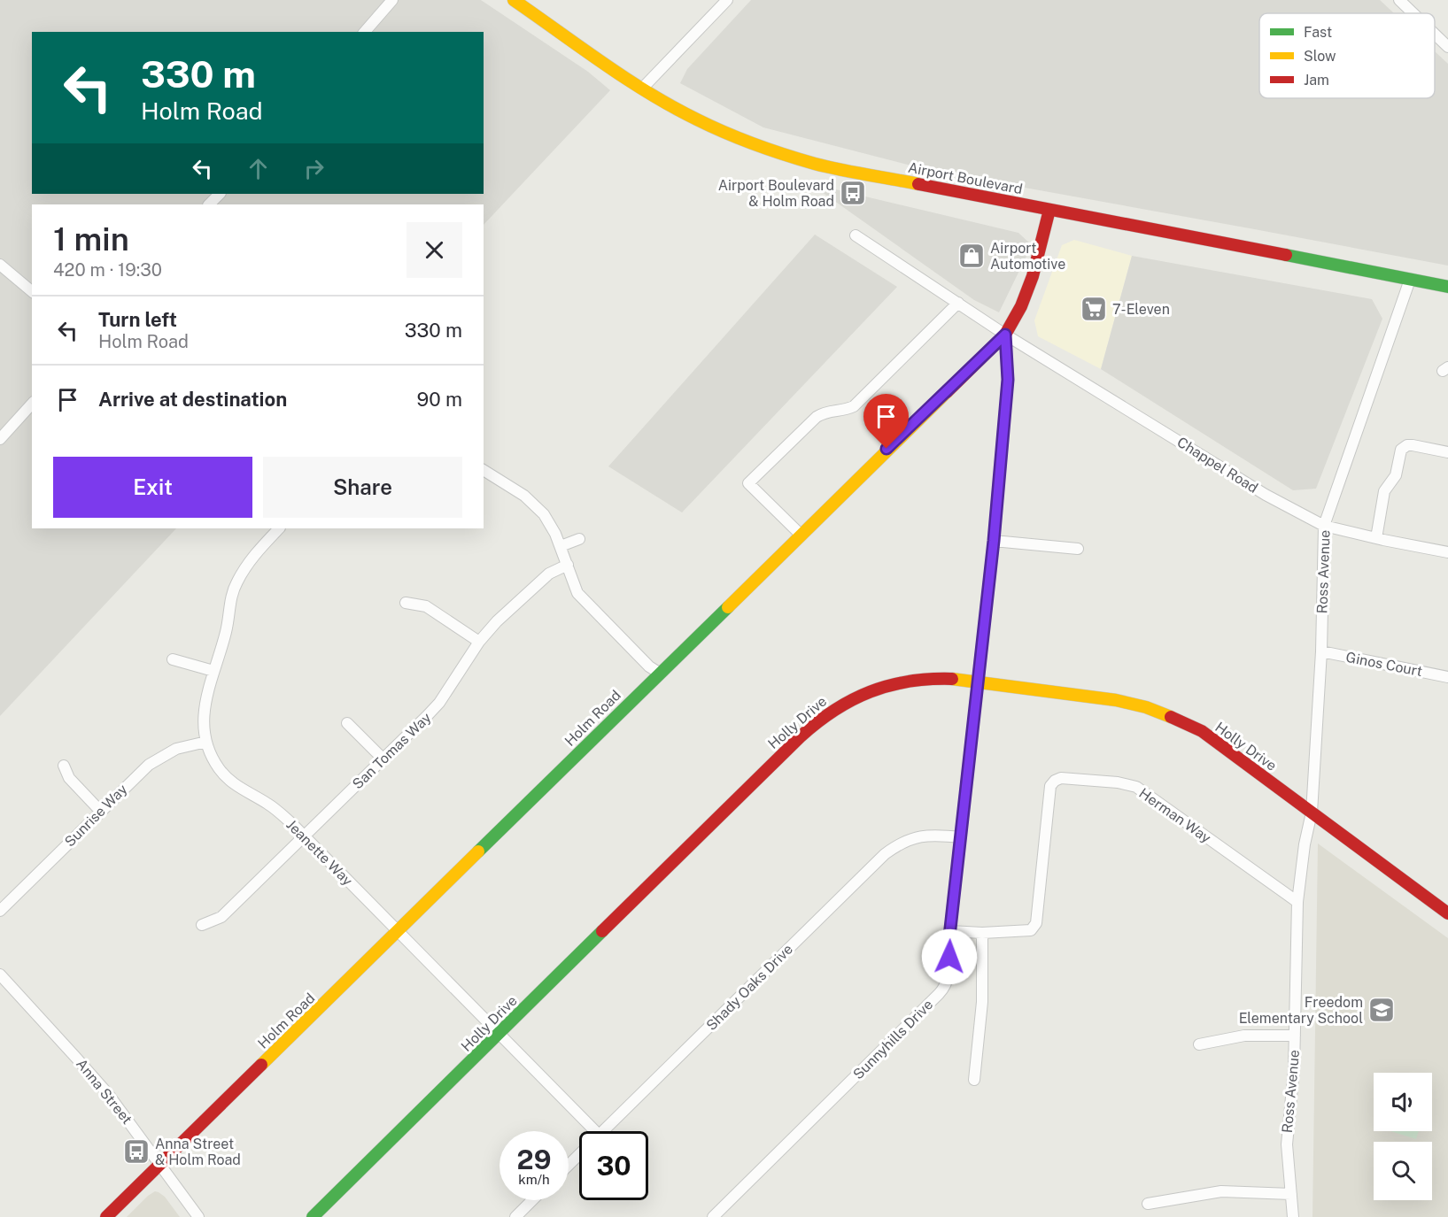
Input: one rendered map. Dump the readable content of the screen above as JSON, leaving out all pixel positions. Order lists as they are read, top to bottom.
{
  "streets": {
    "street": [
      "Airport Boulevard",
      "Chappel Road",
      "Ross Avenue",
      "Ginos Court",
      "Holm Road",
      "Holly Drive",
      "San Tomas Way",
      "Sunrise Way",
      "Herman Way",
      "Jeanette Way",
      "Shady Oaks Drive",
      "Sunnyhills Drive",
      "Anna Street"
    ]
  },
  "crossings": [
    ["Airport Boulevard", "Ross Avenue"],
    ["Airport Boulevard", "Holm Road"],
    ["Chappel Road", "Ross Avenue"],
    ["Chappel Road", "Holm Road"],
    ["Chappel Road", "Sunnyhills Drive"],
    ["Ross Avenue", "Ginos Court"],
    ["Ross Avenue", "Holly Drive"],
    ["Ross Avenue", "Herman Way"],
    ["Holm Road", "Jeanette Way"],
    ["Holm Road", "Sunnyhills Drive"],
    ["Holm Road", "Anna Street"],
    ["Holly Drive", "Jeanette Way"],
    ["Holly Drive", "Sunnyhills Drive"],
    ["San Tomas Way", "Jeanette Way"],
    ["Sunrise Way", "Jeanette Way"],
    ["Herman Way", "Sunnyhills Drive"],
    ["Shady Oaks Drive", "Sunnyhills Drive"]
  ],
  "places": {
    "bus stop": ["Airport Boulevard & Holm Road", "Anna Street & Holm Road"],
    "shop": ["Airport Automotive"],
    "supermarket": ["7-Eleven"],
    "school or university": ["Freedom Elementary School"]
  },
  "legend": ["Fast", "Slow", "Jam"],
  "page": {
    "turn": ["330 m", "Holm Road"],
    "heading": ["1 min", "420 m · 19:30"],
    "list": [
      {
        "name": "Turn left",
        "note": "Holm Road",
        "value": "330 m"
      },
      {
        "name": "Arrive at destination",
        "value": "90 m"
      }
    ],
    "buttons": ["Exit", "Share"],
    "speed": "29 km/h",
    "limit": "30"
  }
}
